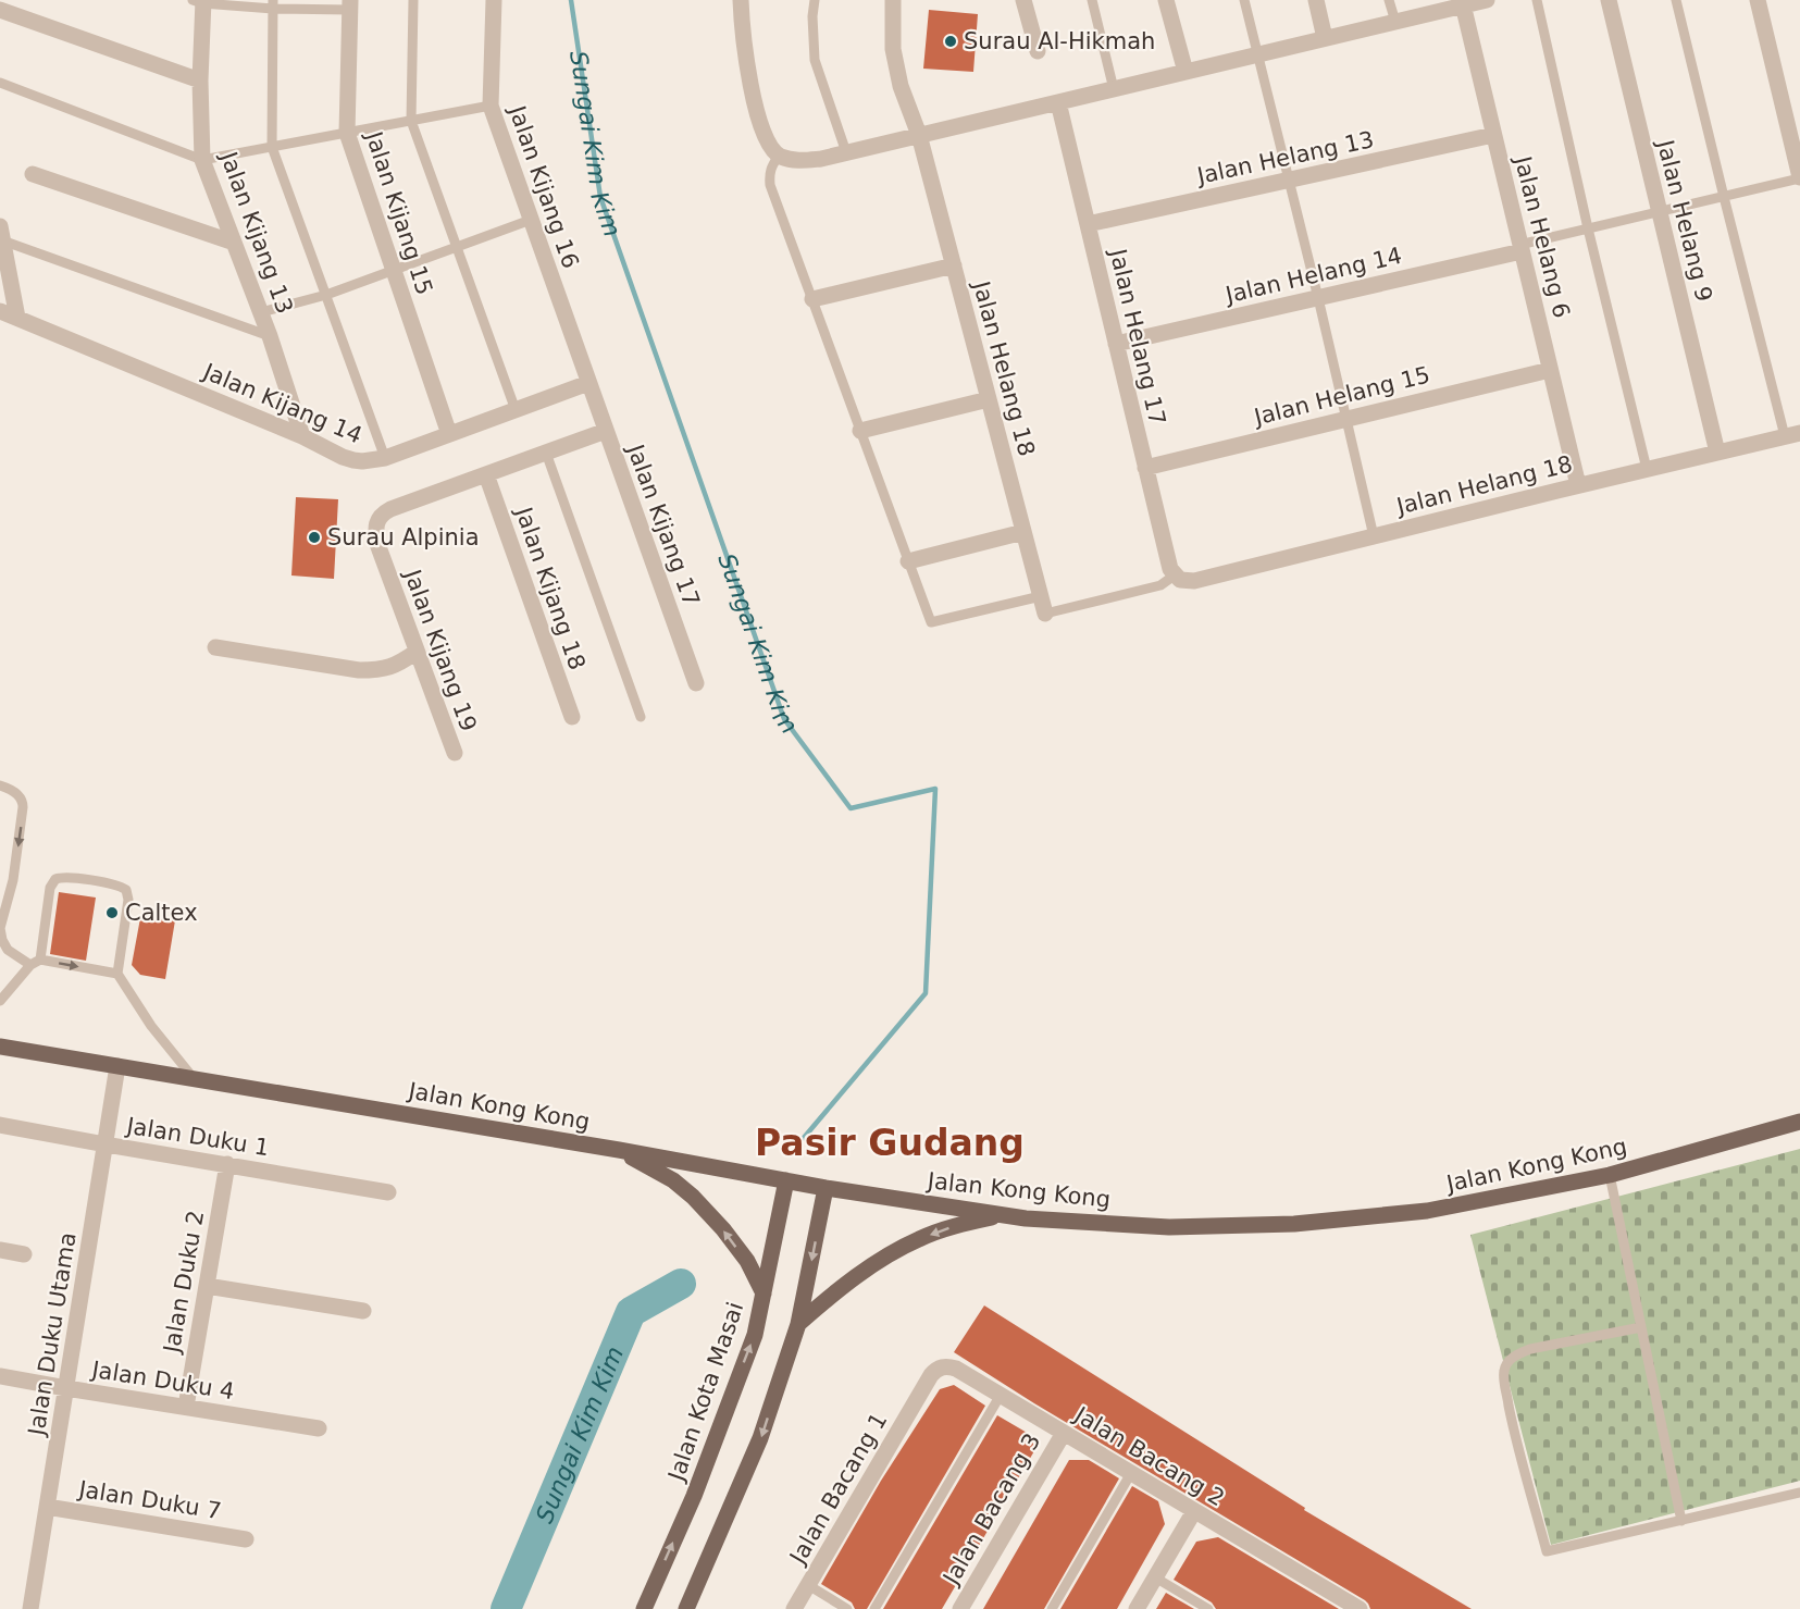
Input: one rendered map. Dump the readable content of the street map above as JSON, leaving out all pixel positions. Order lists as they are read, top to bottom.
{
  "streets": {
    "main road": ["Jalan Kong Kong", "Jalan Kota Masai"],
    "street": [
      "Jalan Helang 13",
      "Jalan Kijang 16",
      "Jalan Kijang 15",
      "Jalan Helang 9",
      "Jalan Kijang 13",
      "Jalan Helang 6",
      "Jalan Helang 14",
      "Jalan Helang 17",
      "Jalan Helang 18",
      "Jalan Helang 15",
      "Jalan Kijang 14",
      "Jalan Kijang 17",
      "Jalan Kijang 18",
      "Jalan Kijang 19",
      "Jalan Duku 1",
      "Jalan Duku 2",
      "Jalan Duku Utama",
      "Jalan Duku 4",
      "Jalan Bacang 2",
      "Jalan Bacang 1",
      "Jalan Duku 7",
      "Jalan Bacang 3"
    ]
  },
  "crossings": [
    ["Jalan Helang 13", "Jalan Helang 6"],
    ["Jalan Helang 13", "Jalan Helang 17"],
    ["Jalan Kijang 16", "Jalan Kijang 14"],
    ["Jalan Kijang 16", "Jalan Kijang 17"],
    ["Jalan Kijang 15", "Jalan Kijang 14"],
    ["Jalan Helang 9", "Jalan Helang 18"],
    ["Jalan Kijang 13", "Jalan Kijang 14"],
    ["Jalan Helang 6", "Jalan Helang 14"],
    ["Jalan Helang 6", "Jalan Helang 18"],
    ["Jalan Helang 6", "Jalan Helang 15"],
    ["Jalan Helang 14", "Jalan Helang 17"],
    ["Jalan Helang 17", "Jalan Helang 18"],
    ["Jalan Helang 17", "Jalan Helang 15"],
    ["Jalan Kijang 14", "Jalan Kijang 17"],
    ["Jalan Kijang 18", "Jalan Kijang 19"],
    ["Jalan Kong Kong", "Jalan Duku Utama"],
    ["Jalan Kong Kong", "Jalan Kota Masai"],
    ["Jalan Duku 1", "Jalan Duku 2"],
    ["Jalan Duku 1", "Jalan Duku Utama"],
    ["Jalan Duku 2", "Jalan Duku 4"],
    ["Jalan Duku Utama", "Jalan Duku 4"],
    ["Jalan Duku Utama", "Jalan Duku 7"],
    ["Jalan Bacang 2", "Jalan Bacang 1"],
    ["Jalan Bacang 2", "Jalan Bacang 3"]
  ],
  "districts": ["Pasir Gudang"],
  "water": ["Sungai Kim Kim"],
  "places": ["Surau Al-Hikmah", "Surau Alpinia", "Caltex"]
}
